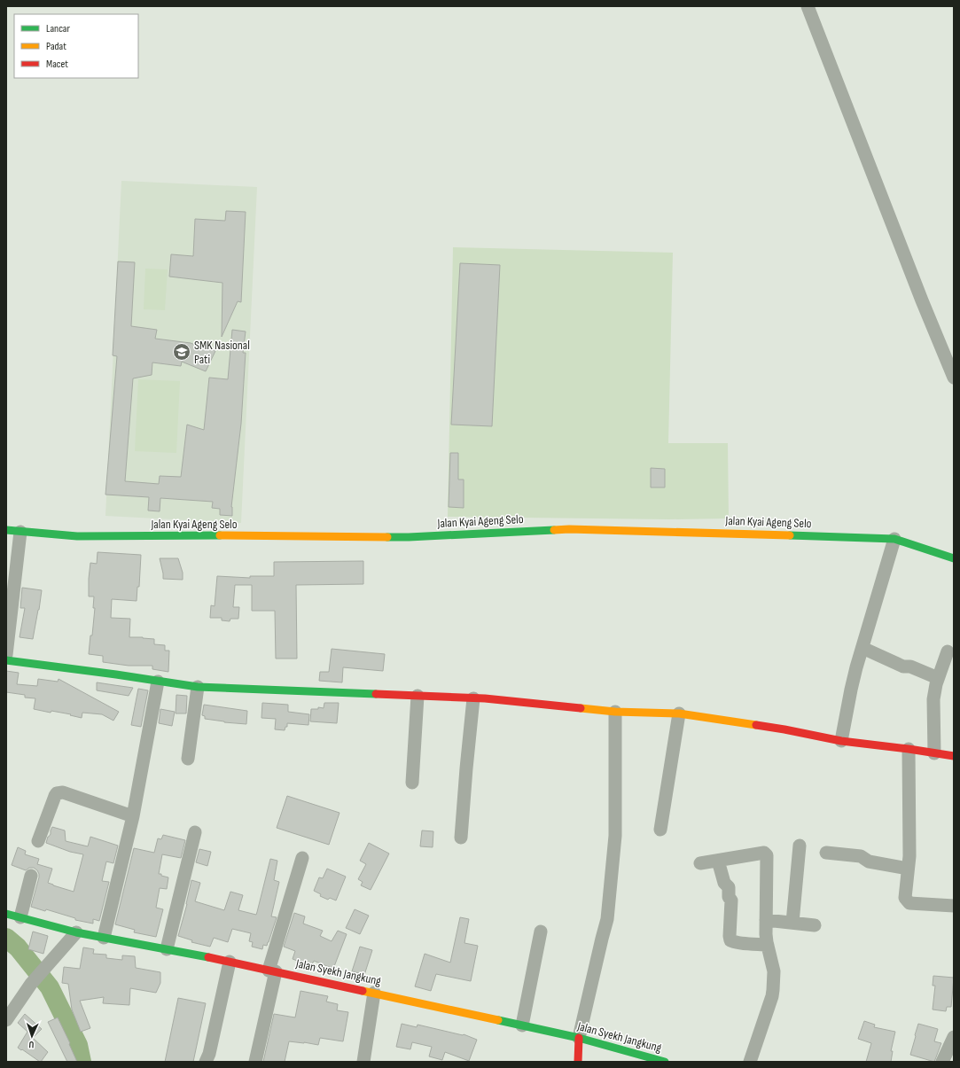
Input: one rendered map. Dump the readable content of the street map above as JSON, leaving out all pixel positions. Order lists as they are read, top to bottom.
{
  "streets": {
    "main road": ["Jalan Kyai Ageng Selo", "Jalan Syekh Jangkung"]
  },
  "places": {
    "school or university": ["SMK Nasional Pati"]
  },
  "legend": ["Lancar", "Padat", "Macet"],
  "north": "bottom"
}
